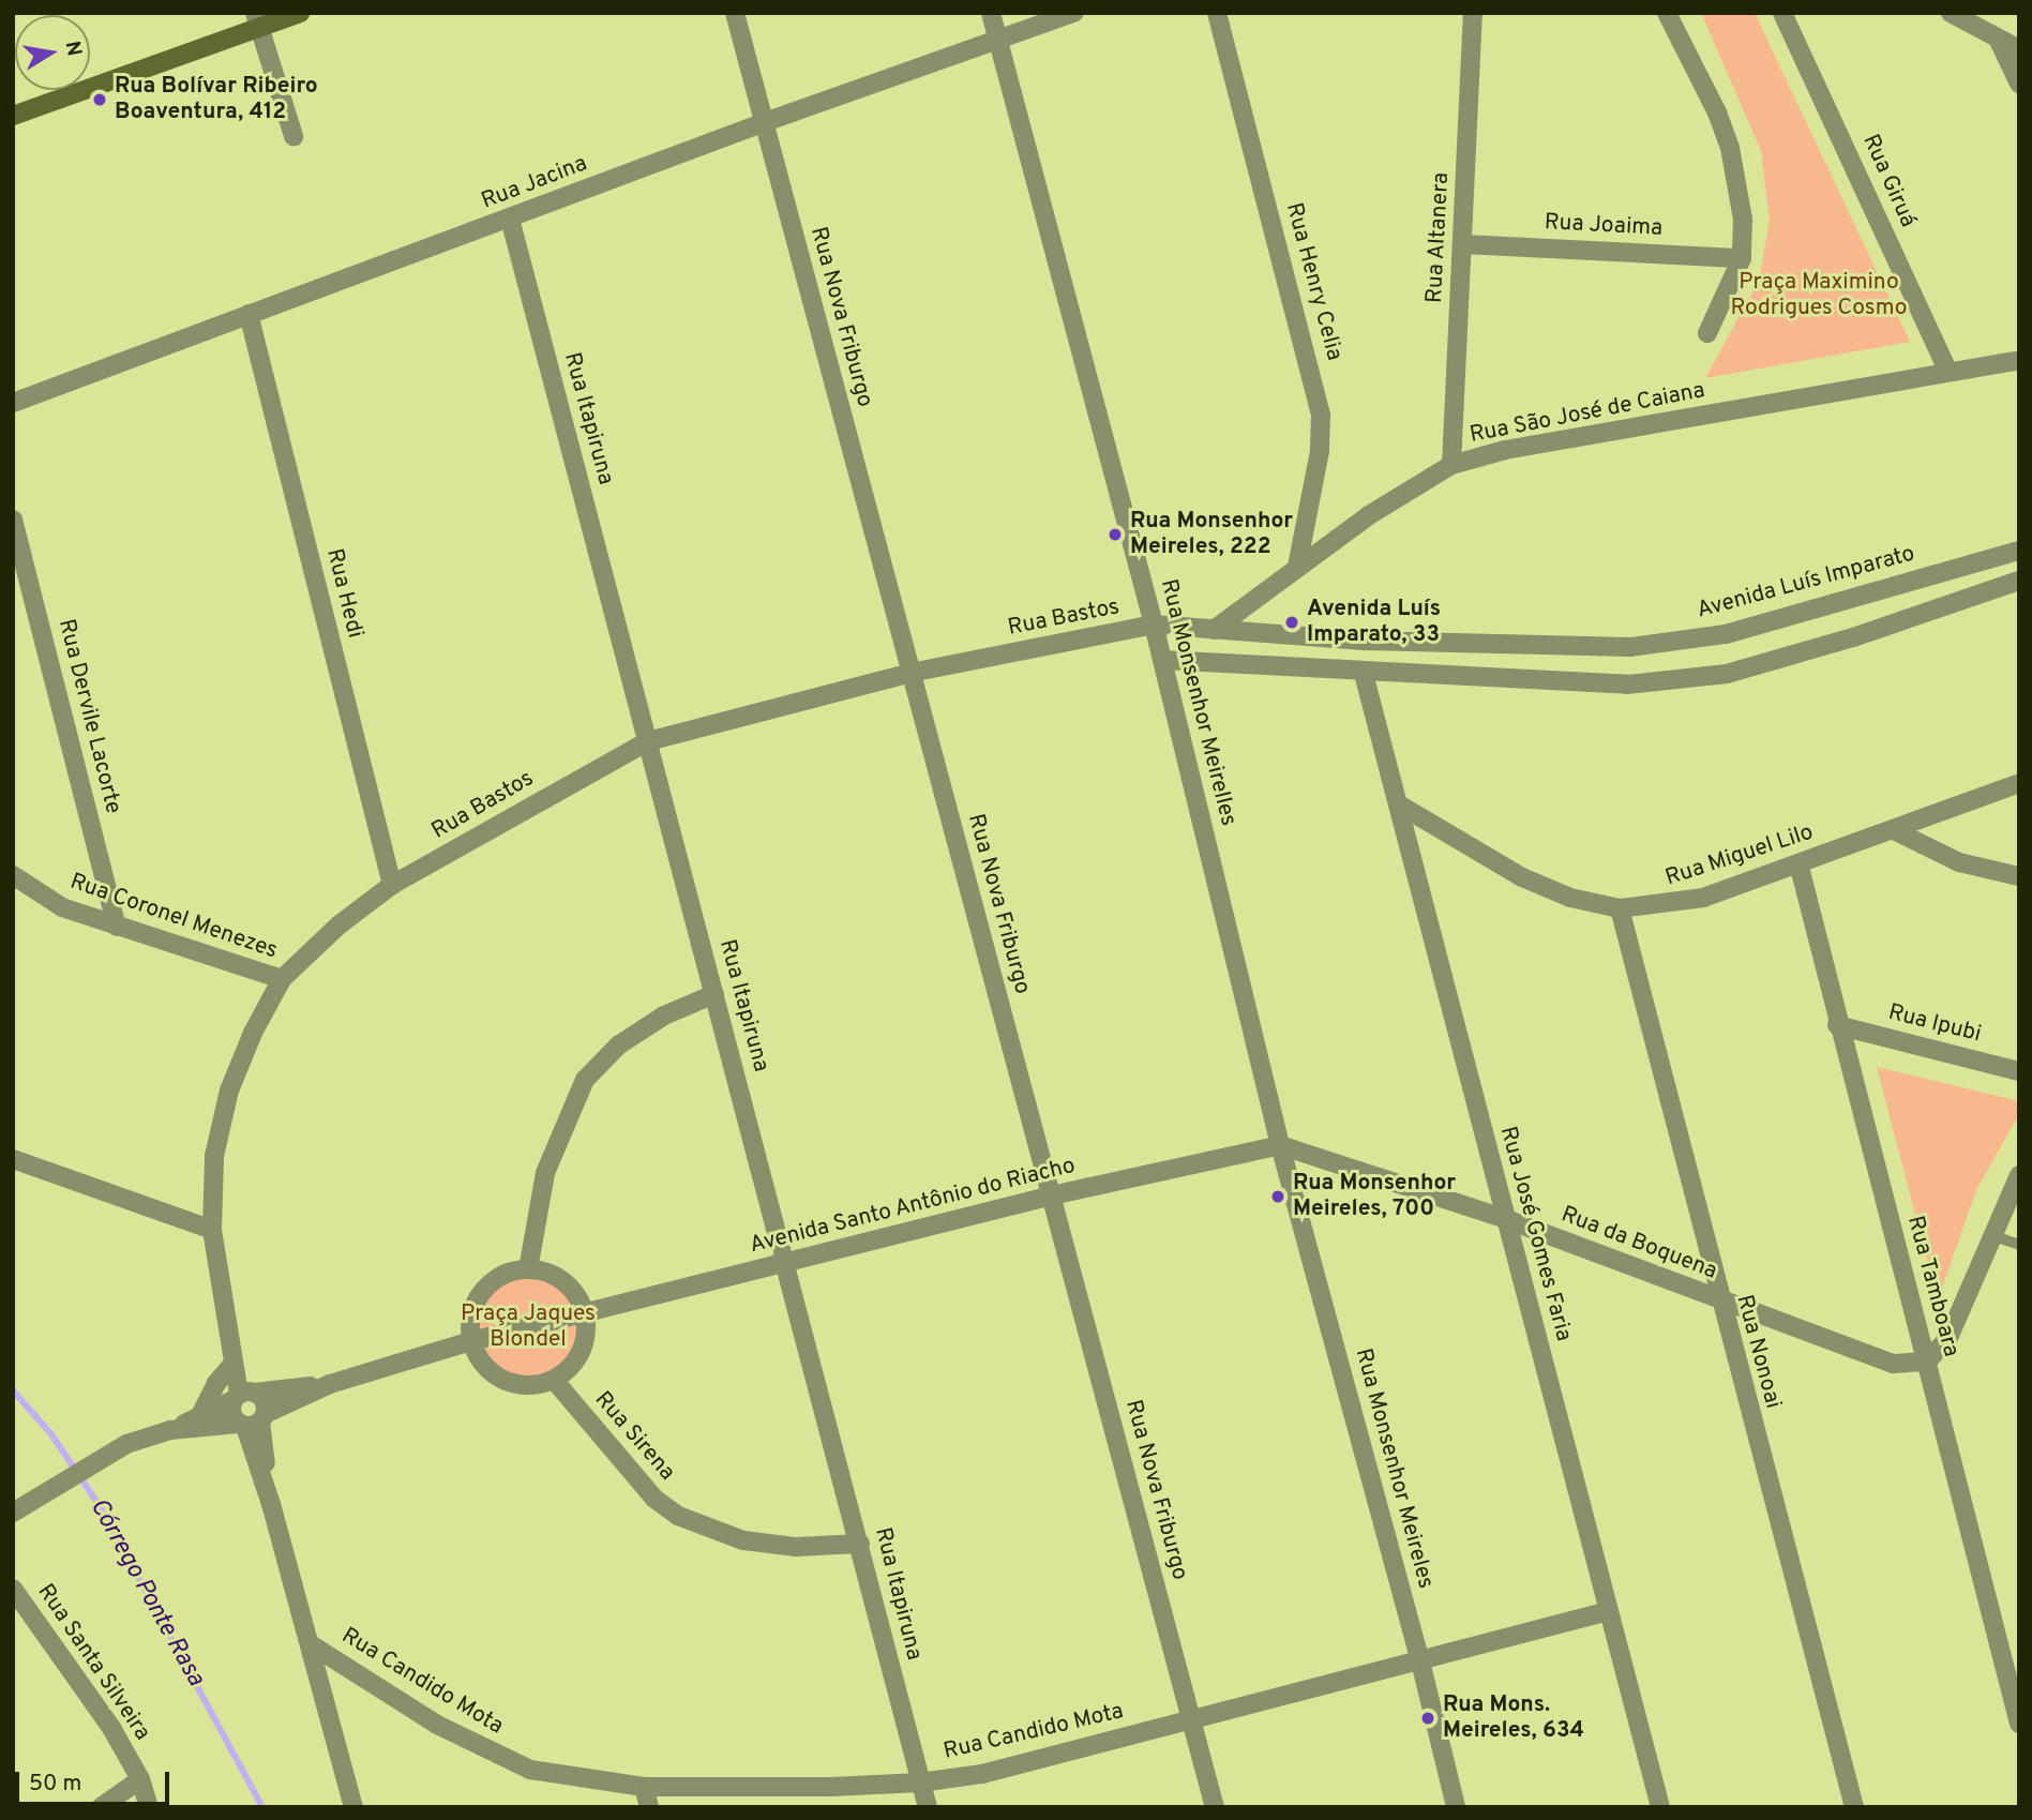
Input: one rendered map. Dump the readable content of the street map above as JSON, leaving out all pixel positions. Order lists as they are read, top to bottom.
{
  "streets": {
    "street": [
      "Rua Giruá",
      "Rua Jacina",
      "Rua Joaima",
      "Rua Altanera",
      "Rua Henry Celia",
      "Rua Nova Friburgo",
      "Rua São José de Caiana",
      "Rua Itapiruna",
      "Avenida Luís Imparato",
      "Rua Hedi",
      "Rua Bastos",
      "Rua Monsenhor Meirelles",
      "Rua Dervile Lacorte",
      "Rua Miguel Lilo",
      "Rua Coronel Menezes",
      "Rua Ipubi",
      "Avenida Santo Antônio do Riacho",
      "Rua José Gomes Faria",
      "Rua da Boquena",
      "Rua Tamboara",
      "Rua Nonoai",
      "Rua Sirena",
      "Rua Monsenhor Meireles",
      "Rua Santa Silveira",
      "Rua Candido Mota"
    ]
  },
  "crossings": [
    ["Rua Giruá", "Rua São José de Caiana"],
    ["Rua Jacina", "Rua Nova Friburgo"],
    ["Rua Jacina", "Rua Itapiruna"],
    ["Rua Jacina", "Rua Hedi"],
    ["Rua Jacina", "Rua Monsenhor Meirelles"],
    ["Rua Joaima", "Rua Altanera"],
    ["Rua Altanera", "Rua São José de Caiana"],
    ["Rua Henry Celia", "Rua São José de Caiana"],
    ["Rua Nova Friburgo", "Rua Bastos"],
    ["Rua Nova Friburgo", "Avenida Santo Antônio do Riacho"],
    ["Rua Nova Friburgo", "Rua Candido Mota"],
    ["Rua São José de Caiana", "Avenida Luís Imparato"],
    ["Rua Itapiruna", "Rua Bastos"],
    ["Rua Itapiruna", "Avenida Santo Antônio do Riacho"],
    ["Rua Itapiruna", "Rua Sirena"],
    ["Rua Itapiruna", "Rua Candido Mota"],
    ["Avenida Luís Imparato", "Rua Bastos"],
    ["Avenida Luís Imparato", "Rua Monsenhor Meirelles"],
    ["Rua Hedi", "Rua Bastos"],
    ["Rua Bastos", "Rua Monsenhor Meirelles"],
    ["Rua Bastos", "Rua Coronel Menezes"],
    ["Rua Bastos", "Avenida Santo Antônio do Riacho"],
    ["Rua Monsenhor Meirelles", "Avenida Santo Antônio do Riacho"],
    ["Rua Monsenhor Meirelles", "Rua Monsenhor Meireles"],
    ["Rua Dervile Lacorte", "Rua Coronel Menezes"],
    ["Rua Miguel Lilo", "Rua José Gomes Faria"],
    ["Rua Miguel Lilo", "Rua Tamboara"],
    ["Rua Miguel Lilo", "Rua Nonoai"],
    ["Rua Ipubi", "Rua Tamboara"],
    ["Avenida Santo Antônio do Riacho", "Rua Monsenhor Meireles"],
    ["Rua José Gomes Faria", "Rua da Boquena"],
    ["Rua José Gomes Faria", "Rua Candido Mota"],
    ["Rua da Boquena", "Rua Tamboara"],
    ["Rua da Boquena", "Rua Nonoai"],
    ["Rua Monsenhor Meireles", "Rua Candido Mota"]
  ],
  "water": ["Córrego Ponte Rasa"],
  "parks": ["Praça Maximino Rodrigues Cosmo", "Praça Jaques Blondel"],
  "places": [
    "Rua Bolívar Ribeiro Boaventura, 412",
    "Rua Monsenhor Meireles, 222",
    "Avenida Luís Imparato, 33",
    "Rua Monsenhor Meireles, 700",
    "Rua Mons. Meireles, 634"
  ],
  "scale_bar": "50 m",
  "north": "right"
}
